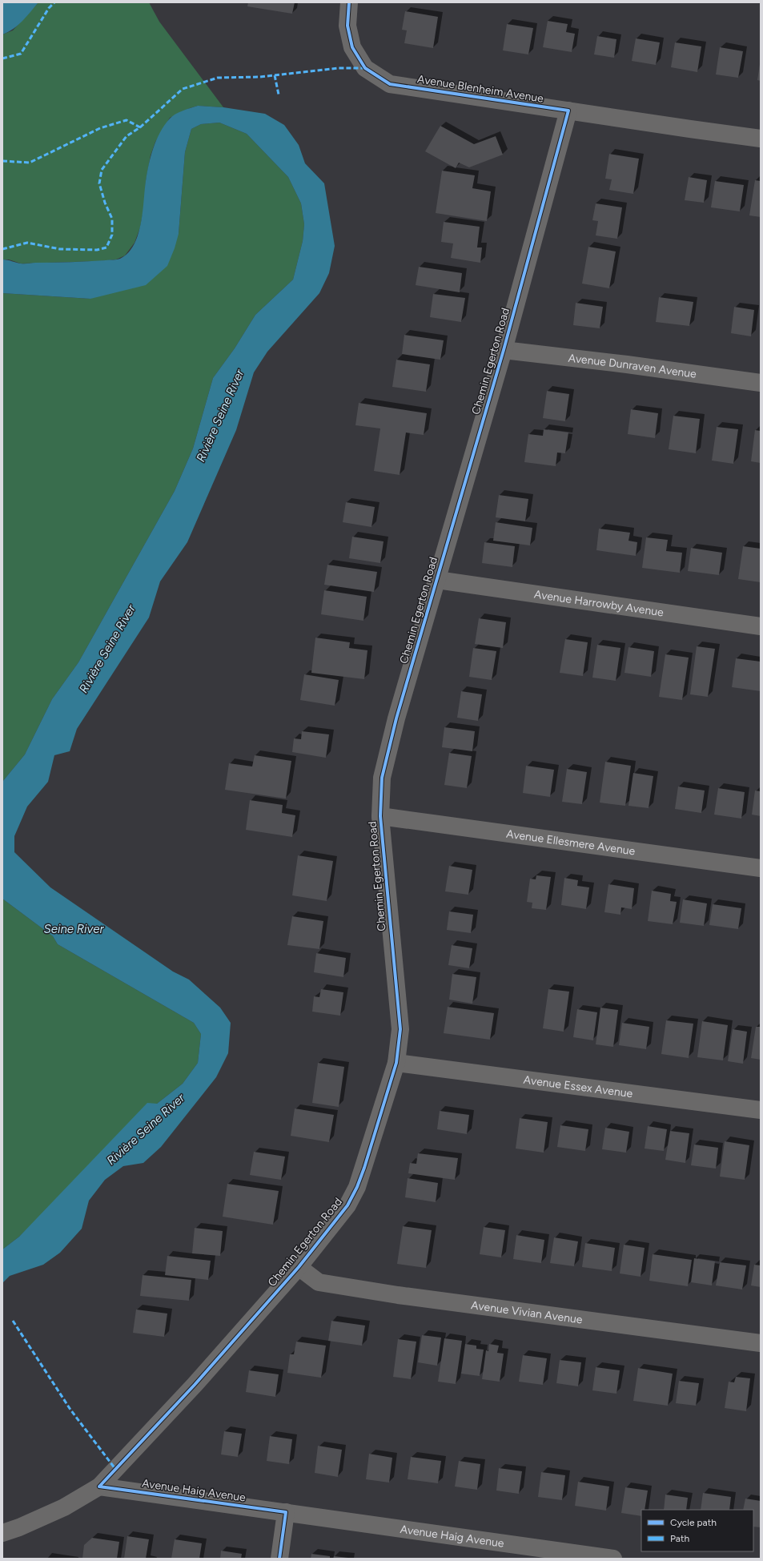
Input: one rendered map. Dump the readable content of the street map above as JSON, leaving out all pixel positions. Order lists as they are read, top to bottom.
{
  "streets": {
    "street": [
      "Avenue Blenheim Avenue",
      "Chemin Egerton Road",
      "Avenue Dunraven Avenue",
      "Avenue Harrowby Avenue",
      "Avenue Ellesmere Avenue",
      "Avenue Essex Avenue",
      "Avenue Vivian Avenue",
      "Avenue Haig Avenue"
    ]
  },
  "crossings": [
    ["Avenue Blenheim Avenue", "Chemin Egerton Road"],
    ["Chemin Egerton Road", "Avenue Dunraven Avenue"],
    ["Chemin Egerton Road", "Avenue Harrowby Avenue"],
    ["Chemin Egerton Road", "Avenue Ellesmere Avenue"],
    ["Chemin Egerton Road", "Avenue Essex Avenue"],
    ["Chemin Egerton Road", "Avenue Vivian Avenue"],
    ["Chemin Egerton Road", "Avenue Haig Avenue"]
  ],
  "water": ["Rivière Seine River", "Seine River"],
  "legend": ["Cycle path", "Path"]
}
